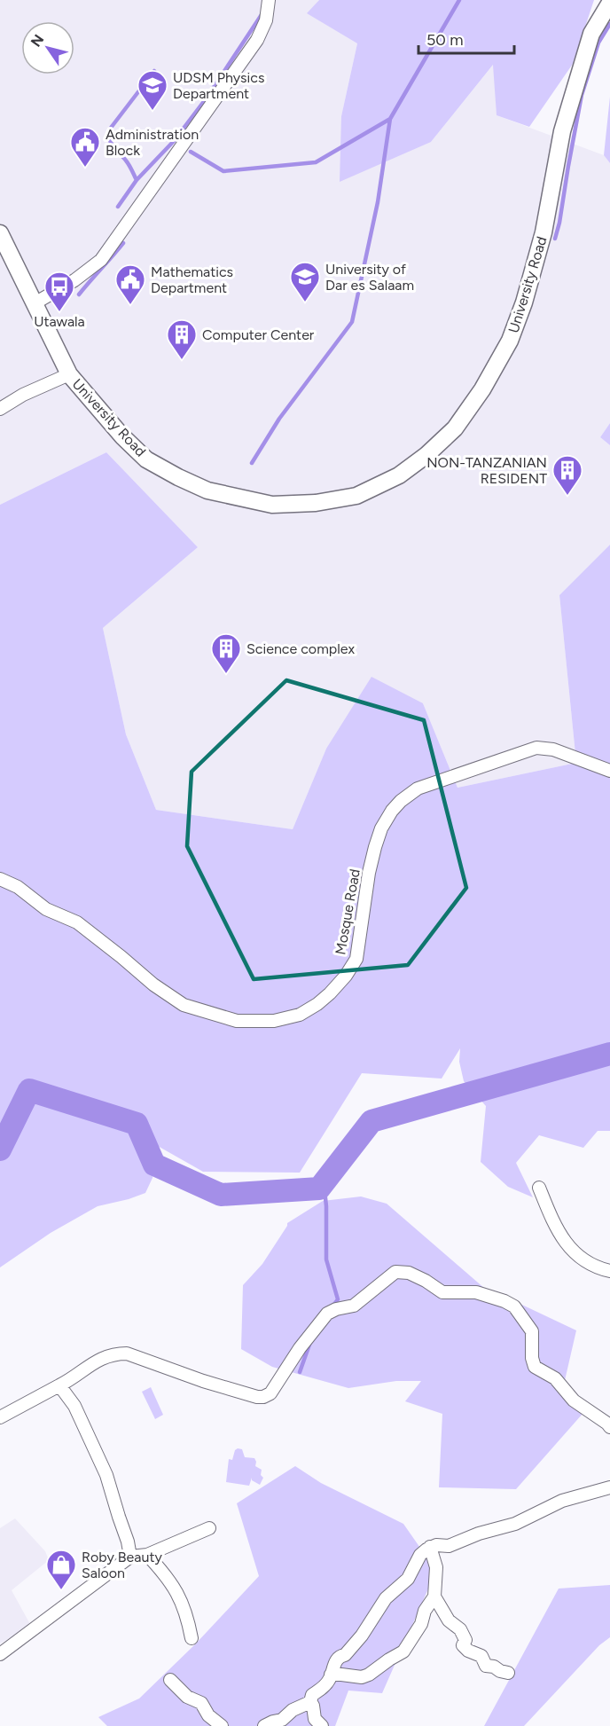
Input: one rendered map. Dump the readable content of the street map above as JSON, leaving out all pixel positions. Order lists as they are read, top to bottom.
{
  "streets": {
    "street": ["University Road", "Mosque Road"]
  },
  "places": {
    "school or university": ["UDSM Physics Department", "University of Dar es Salaam"],
    "public building": ["Administration Block", "Mathematics Department"],
    "bus stop": ["Utawala"],
    "building": ["Computer Center", "NON-TANZANIAN RESIDENT", "Science complex"],
    "shop": ["Roby Beauty Saloon"]
  },
  "scale_bar": "50 m",
  "north": "top left"
}
